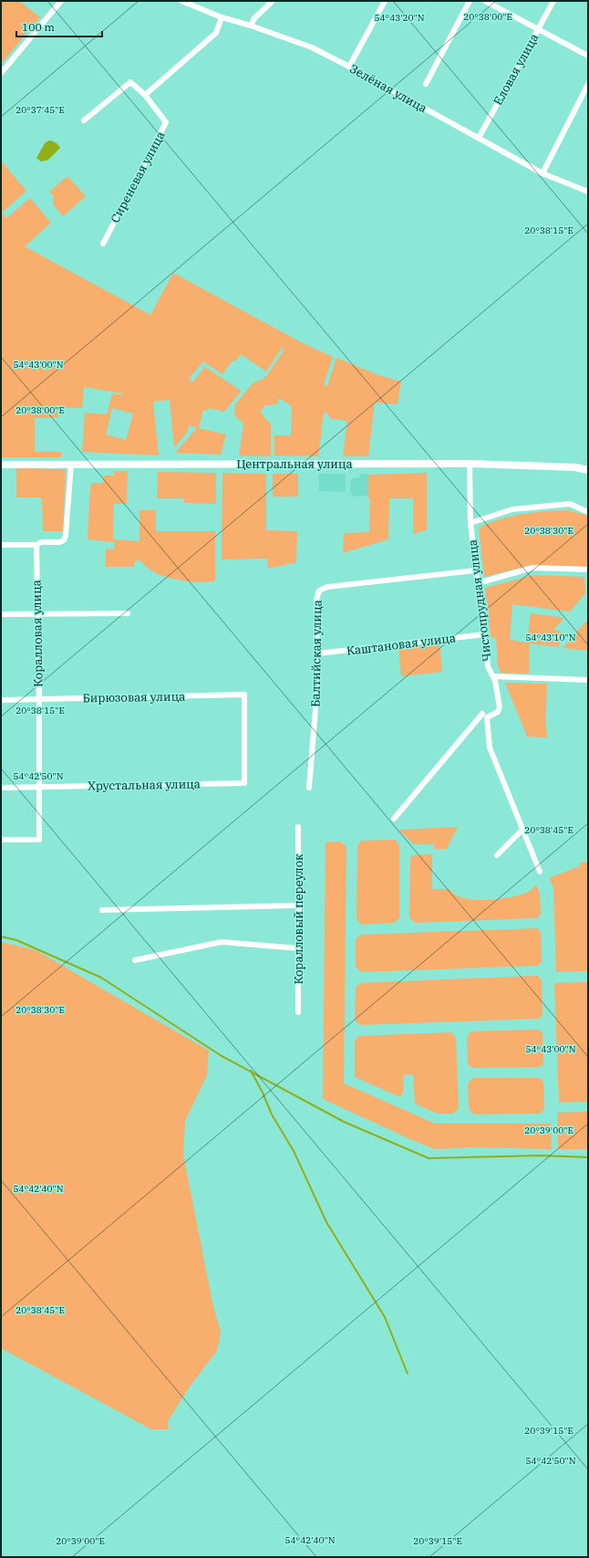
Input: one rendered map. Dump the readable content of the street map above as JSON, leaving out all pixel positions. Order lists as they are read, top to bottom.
{
  "streets": {
    "main road": ["Центральная улица"],
    "street": [
      "Еловая улица",
      "Зелёная улица",
      "Сиреневая улица",
      "Чистопрудная улица",
      "Коралловая улица",
      "Каштановая улица",
      "Балтийская улица",
      "Бирюзовая улица",
      "Хрустальная улица",
      "Коралловый переулок"
    ]
  },
  "crossings": [
    ["Еловая улица", "Зелёная улица"],
    ["Центральная улица", "Чистопрудная улица"],
    ["Чистопрудная улица", "Каштановая улица"],
    ["Чистопрудная улица", "Балтийская улица"],
    ["Коралловая улица", "Бирюзовая улица"],
    ["Коралловая улица", "Хрустальная улица"],
    ["Каштановая улица", "Балтийская улица"],
    ["Бирюзовая улица", "Хрустальная улица"]
  ],
  "scale_bar": "100 m",
  "coordinates": [
    "20°38'00\"E",
    "54°43'20\"N",
    "20°37'45\"E",
    "20°38'15\"E",
    "54°43'00\"N",
    "20°38'30\"E",
    "54°43'10\"N",
    "54°42'50\"N",
    "20°38'45\"E",
    "20°39'00\"E",
    "54°42'40\"N",
    "20°39'15\"E"
  ]
}
